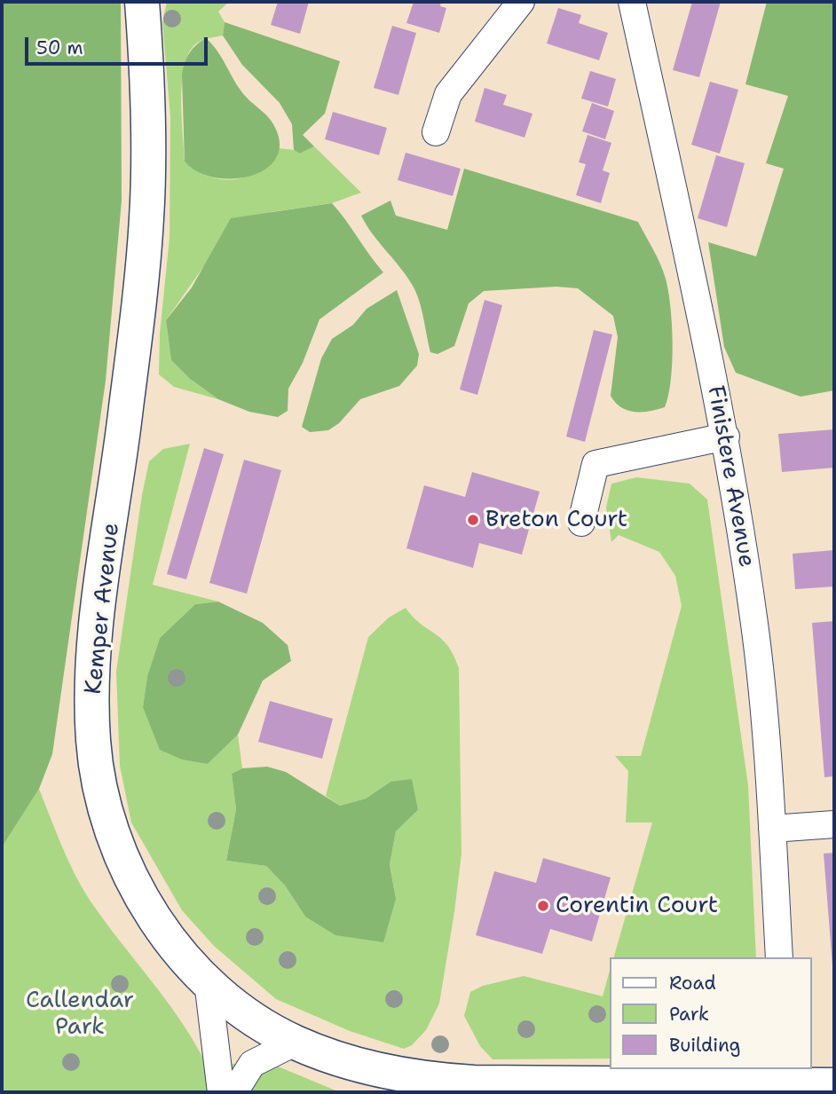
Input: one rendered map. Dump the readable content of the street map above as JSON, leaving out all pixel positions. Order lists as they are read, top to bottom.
{
  "streets": {
    "street": ["Finistere Avenue", "Kemper Avenue"]
  },
  "parks": ["Callendar Park"],
  "places": ["Breton Court", "Corentin Court"],
  "legend": ["Road", "Park", "Building"],
  "scale_bar": "50 m"
}
